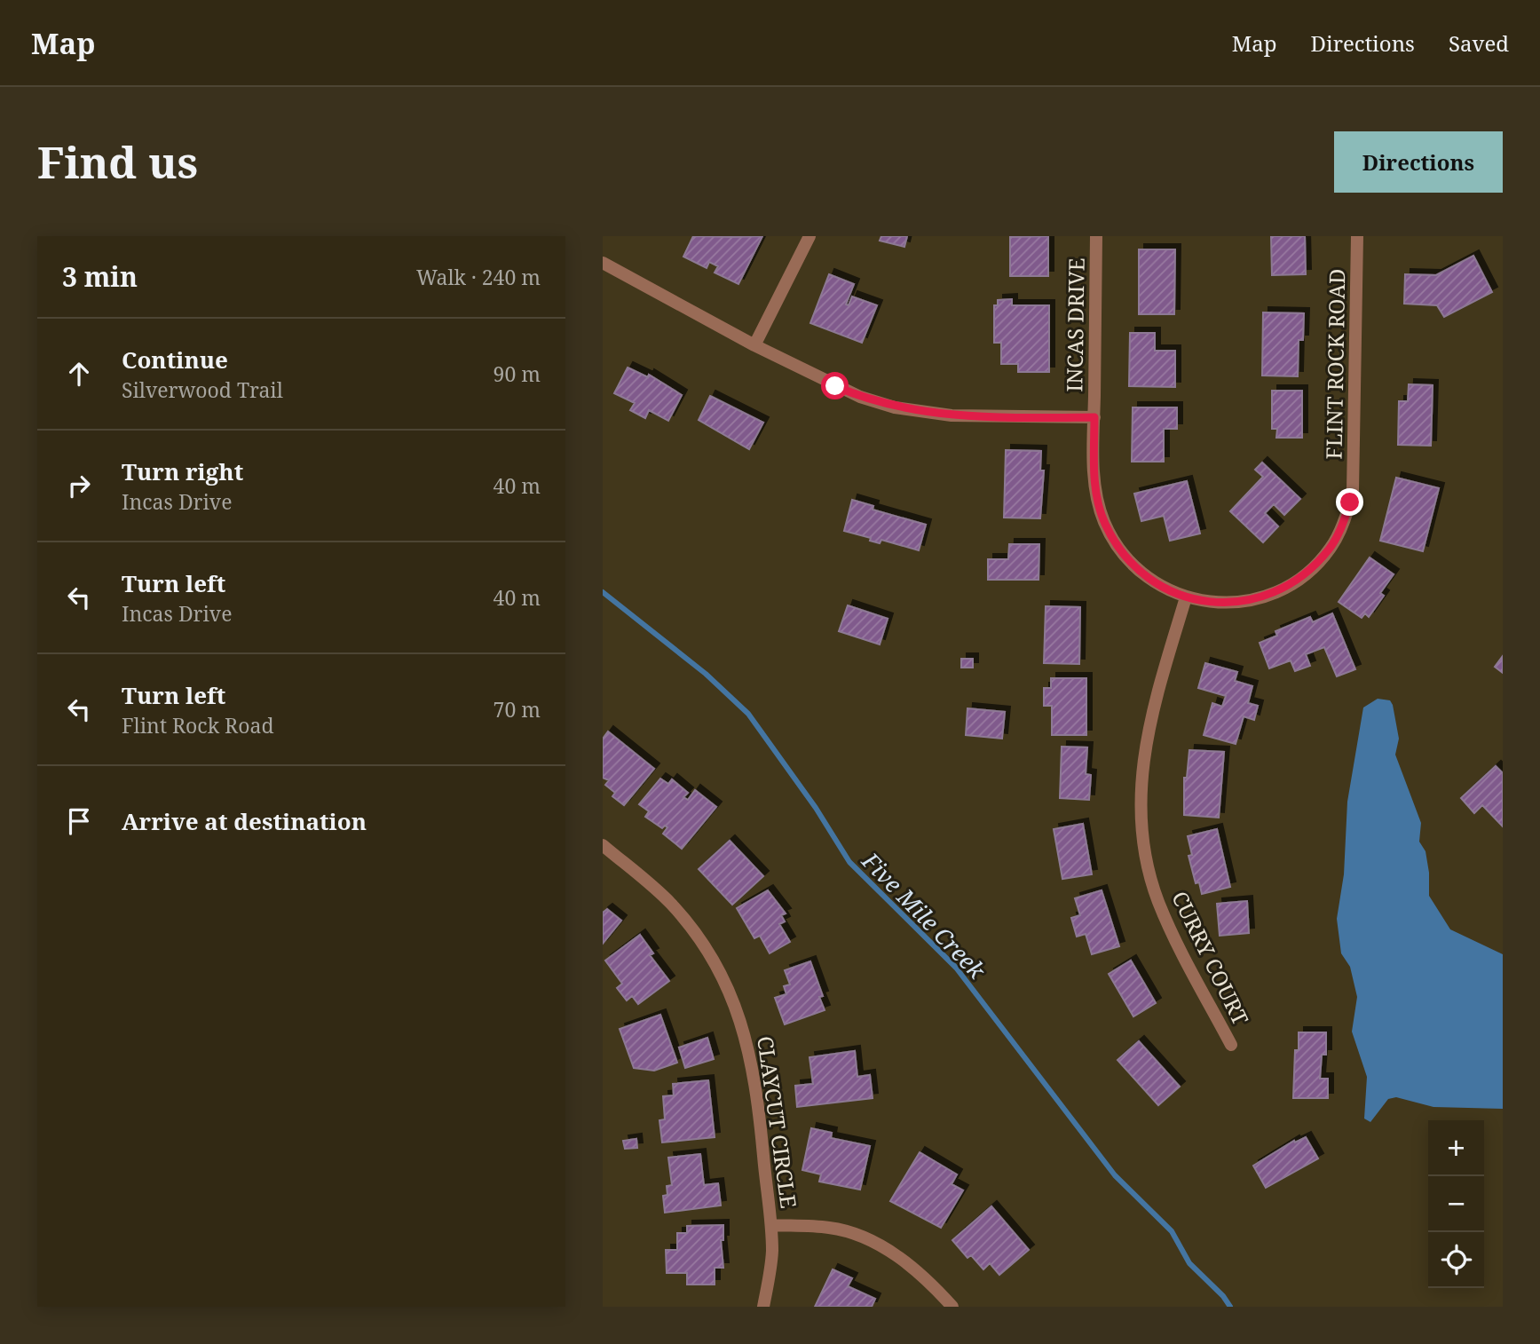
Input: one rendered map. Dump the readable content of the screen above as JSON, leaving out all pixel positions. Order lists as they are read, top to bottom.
{
  "streets": {
    "street": [
      "INCAS DRIVE",
      "FLINT ROCK ROAD",
      "CURRY COURT",
      "CLAYCUT CIRCLE"
    ]
  },
  "crossings": [
    ["INCAS DRIVE", "FLINT ROCK ROAD"],
    ["INCAS DRIVE", "CURRY COURT"],
    ["FLINT ROCK ROAD", "CURRY COURT"]
  ],
  "water": ["Five Mile Creek"],
  "page": {
    "header": "Map",
    "nav": ["Map", "Directions", "Saved"],
    "buttons": "Directions",
    "title": "Find us",
    "heading": ["3 min", "Walk · 240 m"],
    "list": [
      ["Continue", "Silverwood Trail", "90 m"],
      ["Turn right", "Incas Drive", "40 m"],
      ["Turn left", "Incas Drive", "40 m"],
      ["Turn left", "Flint Rock Road", "70 m"],
      "Arrive at destination"
    ],
    "map_buttons": ["+", "−"]
  }
}
